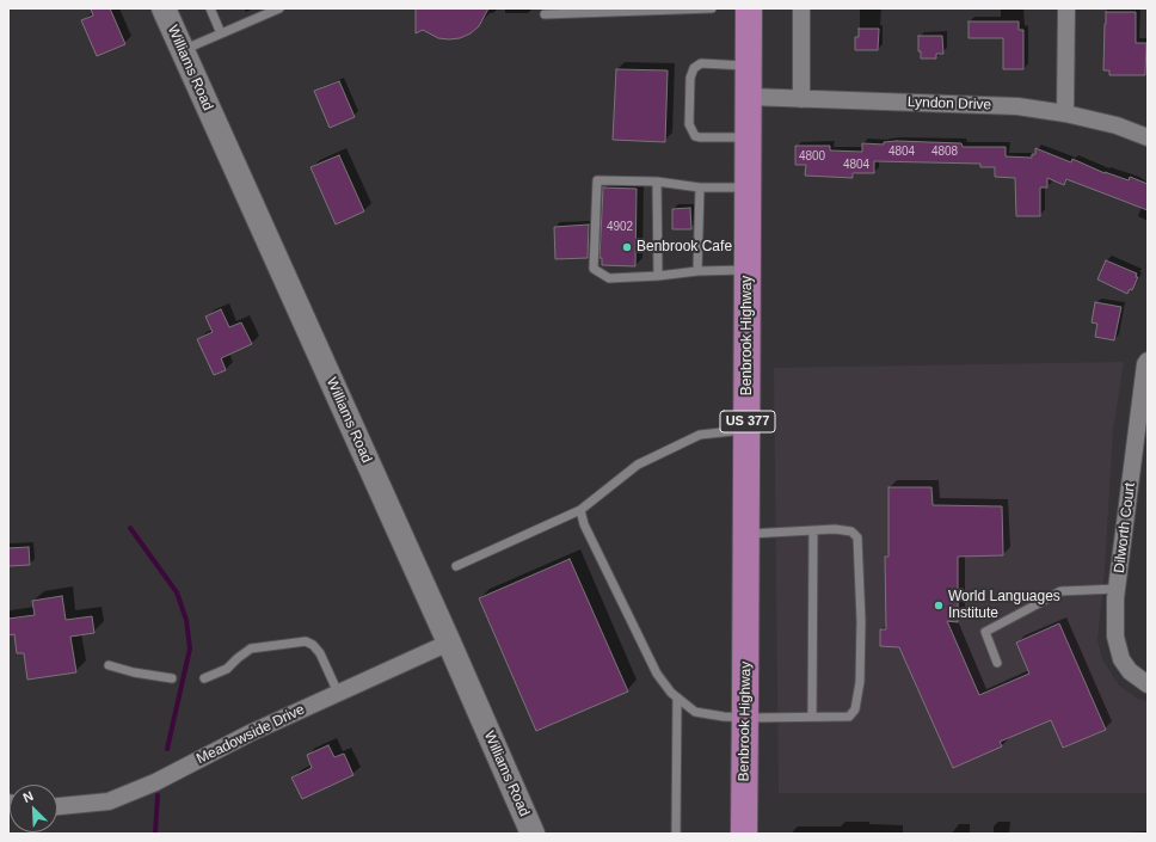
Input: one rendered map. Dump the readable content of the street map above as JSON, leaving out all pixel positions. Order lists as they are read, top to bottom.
{
  "streets": {
    "main road": ["Benbrook Highway", "US 377"],
    "street": [
      "Williams Road",
      "Lyndon Drive",
      "Dilworth Court",
      "Meadowside Drive"
    ]
  },
  "crossings": [
    ["Williams Road", "Meadowside Drive"],
    ["Lyndon Drive", "Benbrook Highway"]
  ],
  "places": ["Benbrook Cafe", "World Languages Institute"],
  "house_numbers": [
    "4804",
    "4808",
    "4800",
    "4804",
    "4902"
  ],
  "north": "top left"
}
